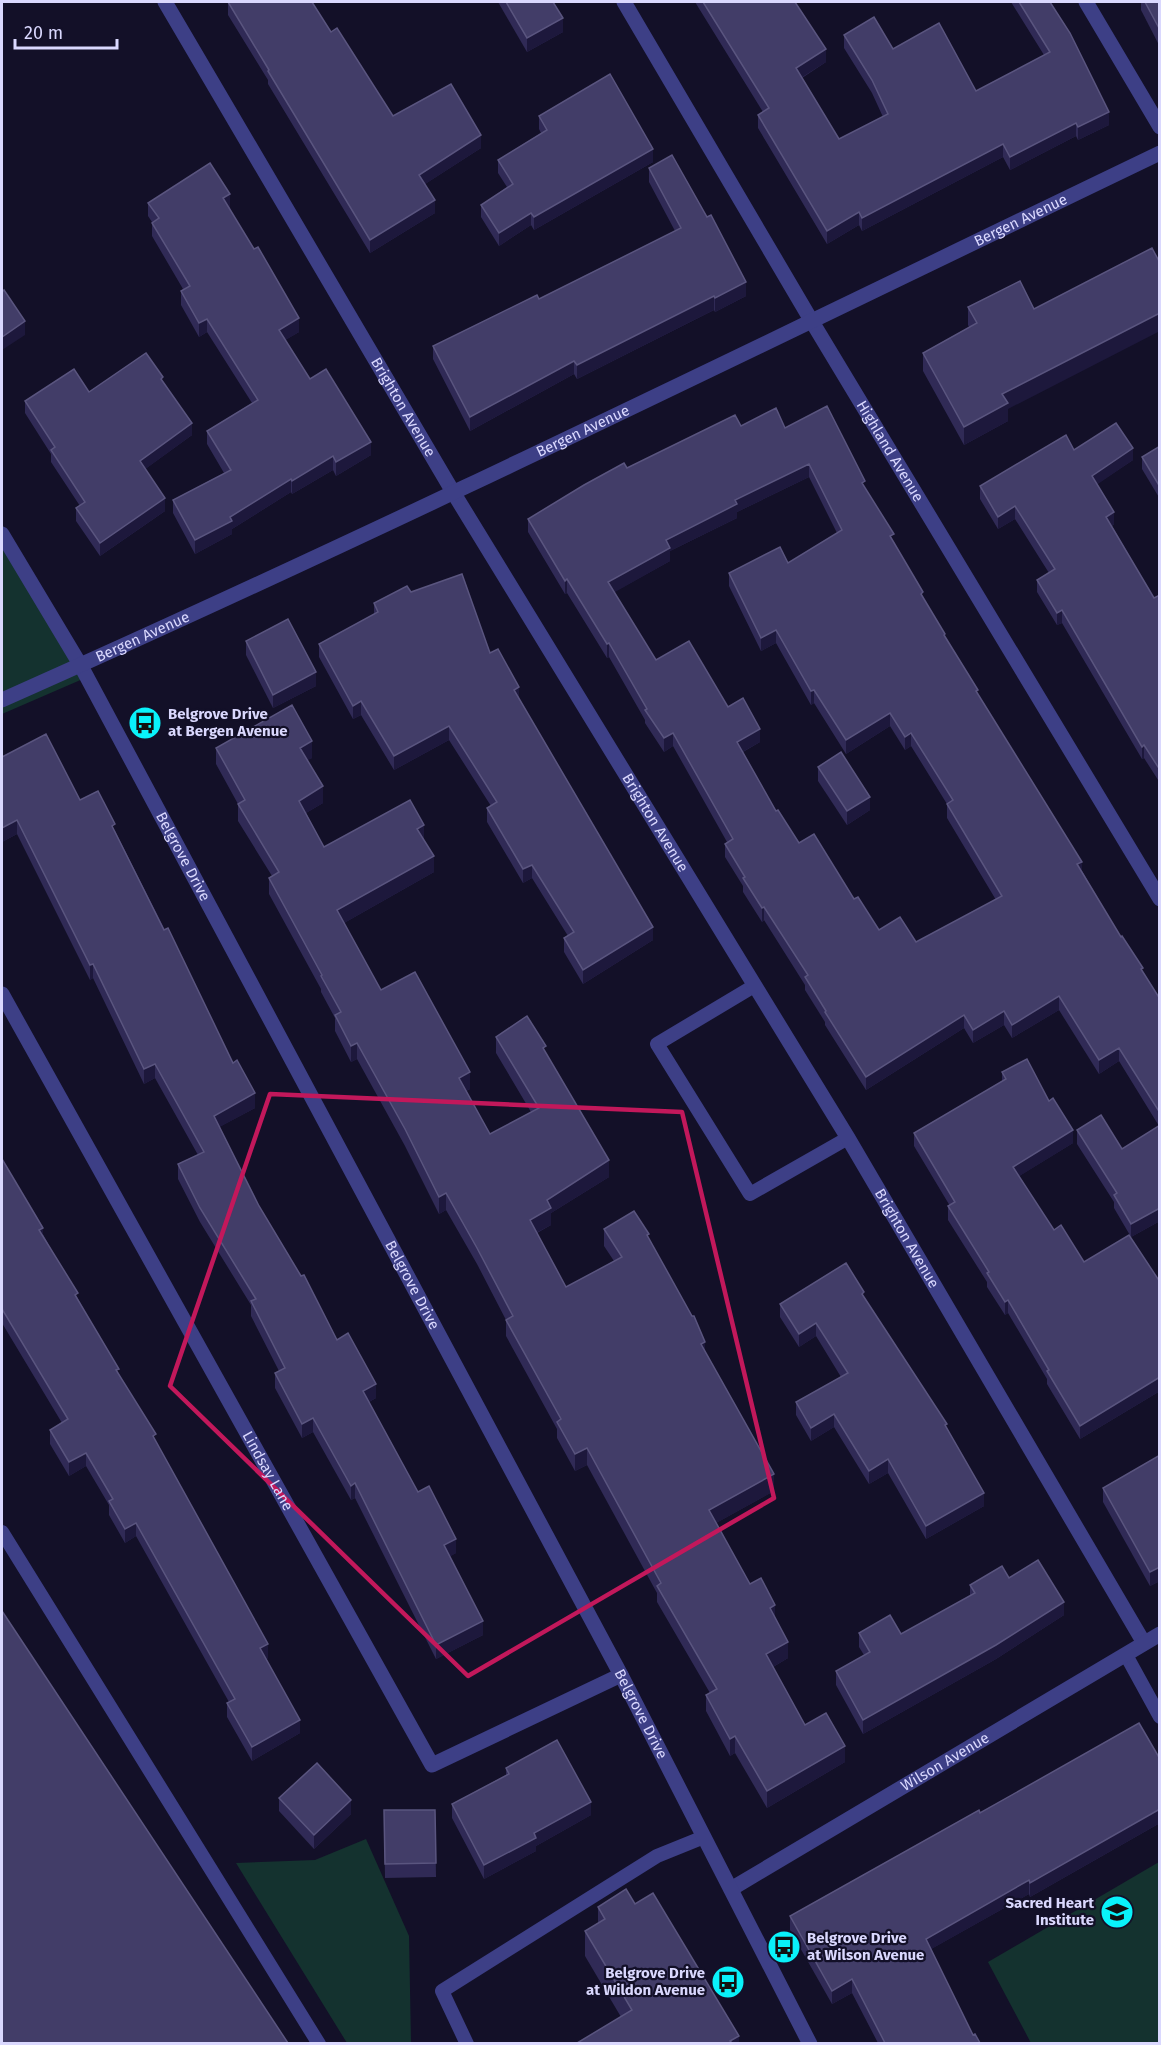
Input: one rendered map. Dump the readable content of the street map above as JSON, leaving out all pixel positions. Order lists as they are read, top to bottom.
{
  "streets": {
    "street": [
      "Bergen Avenue",
      "Brighton Avenue",
      "Highland Avenue",
      "Belgrove Drive",
      "Lindsay Lane",
      "Wilson Avenue"
    ]
  },
  "crossings": [
    ["Bergen Avenue", "Brighton Avenue"],
    ["Bergen Avenue", "Highland Avenue"],
    ["Bergen Avenue", "Belgrove Drive"],
    ["Brighton Avenue", "Wilson Avenue"],
    ["Belgrove Drive", "Lindsay Lane"],
    ["Belgrove Drive", "Wilson Avenue"]
  ],
  "places": {
    "bus stop": ["Belgrove Drive at Bergen Avenue", "Belgrove Drive at Wilson Avenue", "Belgrove Drive at Wildon Avenue"],
    "school or university": ["Sacred Heart Institute"]
  },
  "scale_bar": "20 m"
}
